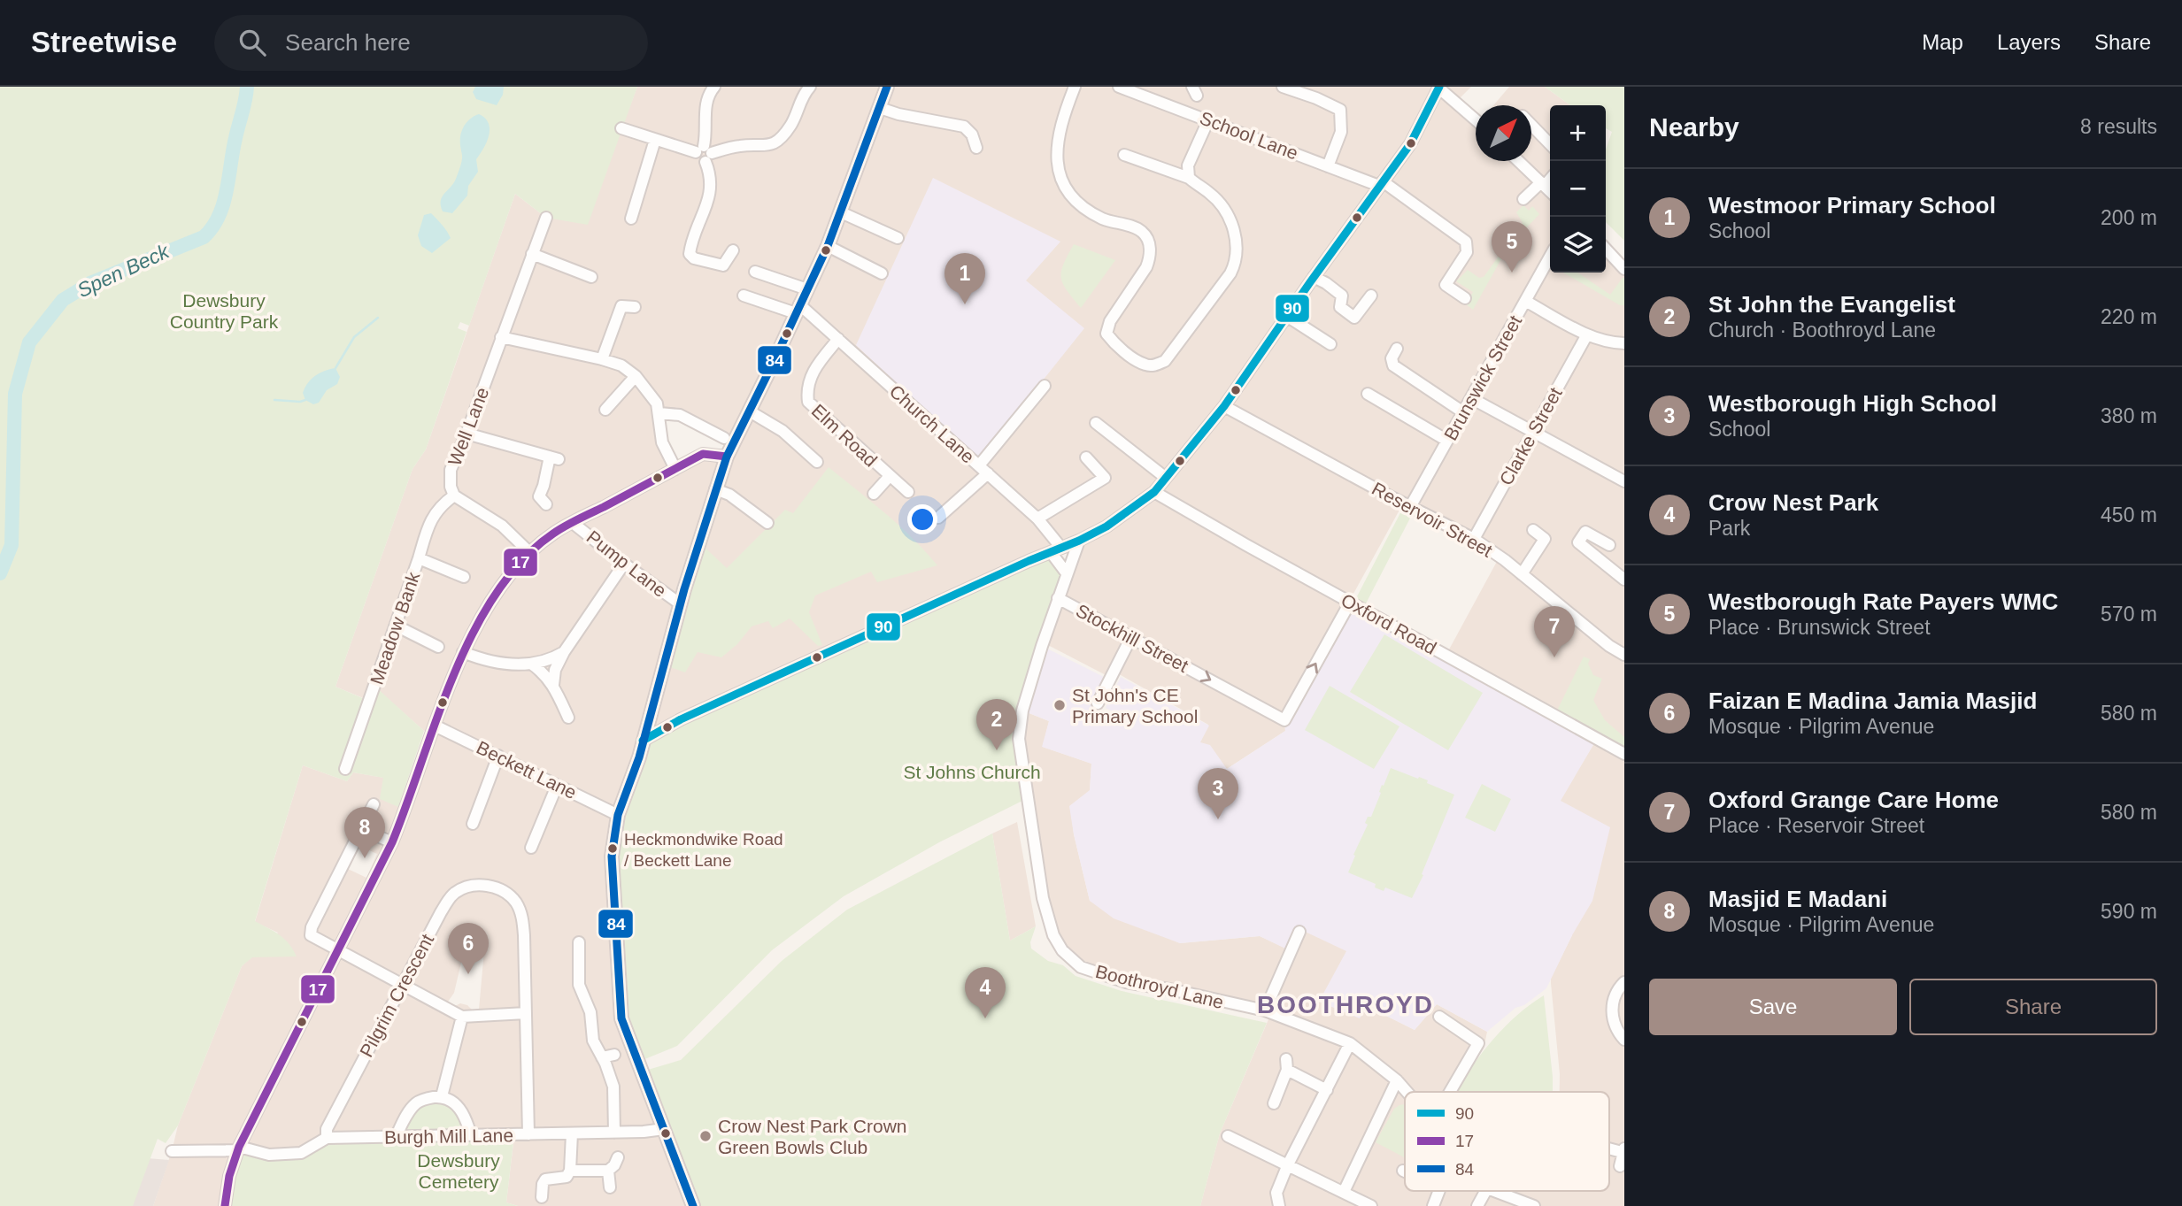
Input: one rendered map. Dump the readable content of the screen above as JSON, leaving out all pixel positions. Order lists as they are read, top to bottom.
{
  "streets": {
    "street": [
      "School Lane",
      "Brunswick Street",
      "Church Lane",
      "Well Lane",
      "Elm Road",
      "Clarke Street",
      "Reservoir Street",
      "Pump Lane",
      "Oxford Road",
      "Meadow Bank",
      "Stockhill Street",
      "Beckett Lane",
      "Boothroyd Lane",
      "Pilgrim Crescent",
      "Burgh Mill Lane"
    ]
  },
  "crossings": [
    ["Brunswick Street", "Reservoir Street"],
    ["Church Lane", "Elm Road"],
    ["Well Lane", "Meadow Bank"],
    ["Clarke Street", "Reservoir Street"],
    ["Oxford Road", "Stockhill Street"],
    ["Stockhill Street", "Boothroyd Lane"],
    ["Pilgrim Crescent", "Burgh Mill Lane"]
  ],
  "districts": ["BOOTHROYD"],
  "water": ["Spen Beck"],
  "parks": ["Dewsbury Country Park", "St Johns Church", "Dewsbury Cemetery"],
  "places": ["St John's CE Primary School", "Heckmondwike Road / Beckett Lane", "Crow Nest Park Crown Green Bowls Club"],
  "lines": ["transit line 90", "transit line 84", "transit line 17"],
  "legend": ["90", "17", "84"],
  "north": "top right",
  "page": {
    "header": "Streetwise",
    "search": "Search here",
    "nav": ["Map", "Layers", "Share"],
    "heading": ["Nearby", "8 results"],
    "map_buttons": ["+", "−"],
    "list": [
      {
        "mark": "1",
        "name": "Westmoor Primary School",
        "note": "School",
        "value": "200 m"
      },
      {
        "mark": "2",
        "name": "St John the Evangelist",
        "note": "Church · Boothroyd Lane",
        "value": "220 m"
      },
      {
        "mark": "3",
        "name": "Westborough High School",
        "note": "School",
        "value": "380 m"
      },
      {
        "mark": "4",
        "name": "Crow Nest Park",
        "note": "Park",
        "value": "450 m"
      },
      {
        "mark": "5",
        "name": "Westborough Rate Payers WMC",
        "note": "Place · Brunswick Street",
        "value": "570 m"
      },
      {
        "mark": "6",
        "name": "Faizan E Madina Jamia Masjid",
        "note": "Mosque · Pilgrim Avenue",
        "value": "580 m"
      },
      {
        "mark": "7",
        "name": "Oxford Grange Care Home",
        "note": "Place · Reservoir Street",
        "value": "580 m"
      },
      {
        "mark": "8",
        "name": "Masjid E Madani",
        "note": "Mosque · Pilgrim Avenue",
        "value": "590 m"
      }
    ],
    "pins": [
      "5",
      "1",
      "7",
      "2",
      "3",
      "8",
      "6",
      "4"
    ],
    "buttons": ["Save", "Share"]
  }
}
